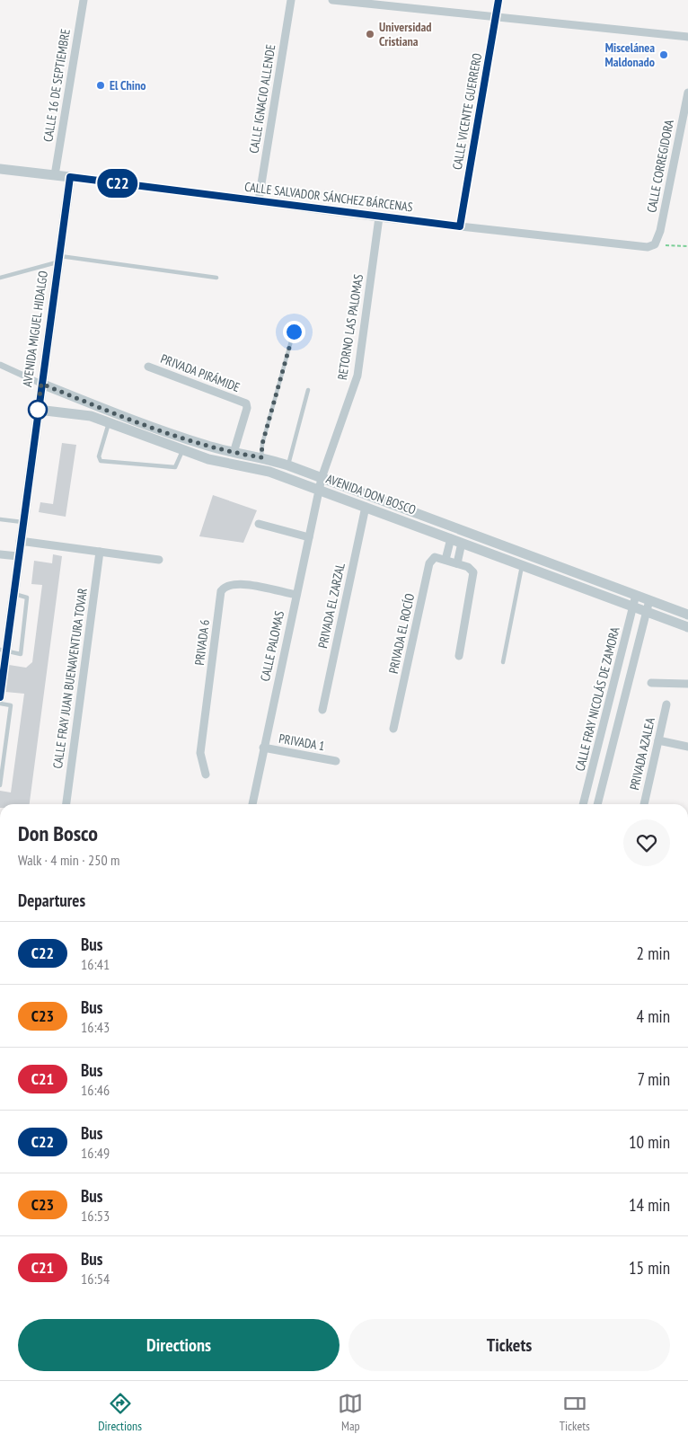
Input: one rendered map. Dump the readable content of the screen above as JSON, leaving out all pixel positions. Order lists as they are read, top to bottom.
{
  "streets": {
    "street": [
      "CALLE 16 DE SEPTIEMBRE",
      "CALLE IGNACIO ALLENDE",
      "CALLE VICENTE GUERRERO",
      "CALLE CORREGIDORA",
      "CALLE SALVADOR SÁNCHEZ BÁRCENAS",
      "RETORNO LAS PALOMAS",
      "AVENIDA MIGUEL HIDALGO",
      "PRIVADA PIRÁMIDE",
      "AVENIDA DON BOSCO",
      "PRIVADA EL ZARZAL",
      "PRIVADA EL ROCÍO",
      "PRIVADA 6",
      "CALLE PALOMAS",
      "CALLE FRAY JUAN BUENAVENTURA TOVAR",
      "CALLE FRAY NICOLÁS DE ZAMORA",
      "PRIVADA 1",
      "PRIVADA AZALEA"
    ]
  },
  "crossings": [
    ["CALLE 16 DE SEPTIEMBRE", "CALLE SALVADOR SÁNCHEZ BÁRCENAS"],
    ["CALLE IGNACIO ALLENDE", "CALLE SALVADOR SÁNCHEZ BÁRCENAS"],
    ["CALLE VICENTE GUERRERO", "CALLE SALVADOR SÁNCHEZ BÁRCENAS"],
    ["CALLE CORREGIDORA", "CALLE SALVADOR SÁNCHEZ BÁRCENAS"],
    ["CALLE SALVADOR SÁNCHEZ BÁRCENAS", "RETORNO LAS PALOMAS"],
    ["CALLE SALVADOR SÁNCHEZ BÁRCENAS", "AVENIDA MIGUEL HIDALGO"],
    ["RETORNO LAS PALOMAS", "AVENIDA DON BOSCO"],
    ["RETORNO LAS PALOMAS", "CALLE PALOMAS"],
    ["AVENIDA MIGUEL HIDALGO", "AVENIDA DON BOSCO"],
    ["PRIVADA PIRÁMIDE", "AVENIDA DON BOSCO"],
    ["AVENIDA DON BOSCO", "PRIVADA EL ZARZAL"],
    ["AVENIDA DON BOSCO", "CALLE PALOMAS"],
    ["AVENIDA DON BOSCO", "CALLE FRAY NICOLÁS DE ZAMORA"],
    ["PRIVADA 6", "CALLE PALOMAS"],
    ["CALLE PALOMAS", "PRIVADA 1"]
  ],
  "places": ["Universidad Cristiana", "Miscelánea Maldonado", "El Chino"],
  "lines": ["bus line C22"],
  "page": {
    "on_map": "C22",
    "heading": [
      ["Don Bosco", "Walk · 4 min · 250 m"],
      "Departures"
    ],
    "list": [
      {
        "mark": "C22",
        "name": "Bus",
        "note": "16:41",
        "value": "2 min"
      },
      {
        "mark": "C23",
        "name": "Bus",
        "note": "16:43",
        "value": "4 min"
      },
      {
        "mark": "C21",
        "name": "Bus",
        "note": "16:46",
        "value": "7 min"
      },
      {
        "mark": "C22",
        "name": "Bus",
        "note": "16:49",
        "value": "10 min"
      },
      {
        "mark": "C23",
        "name": "Bus",
        "note": "16:53",
        "value": "14 min"
      },
      {
        "mark": "C21",
        "name": "Bus",
        "note": "16:54",
        "value": "15 min"
      }
    ],
    "buttons": ["Directions", "Tickets"],
    "tabs": ["Directions", "Map", "Tickets"]
  }
}
